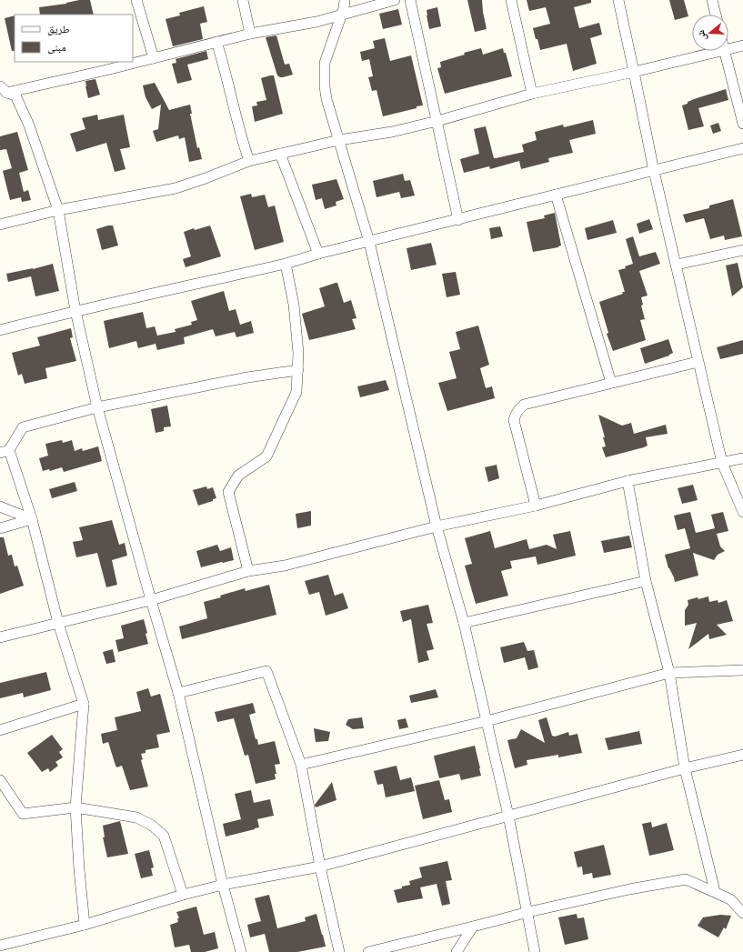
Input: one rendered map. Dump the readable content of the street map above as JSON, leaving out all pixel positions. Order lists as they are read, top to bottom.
{
  "legend": ["طريق", "مبنى"],
  "north": "left"
}
